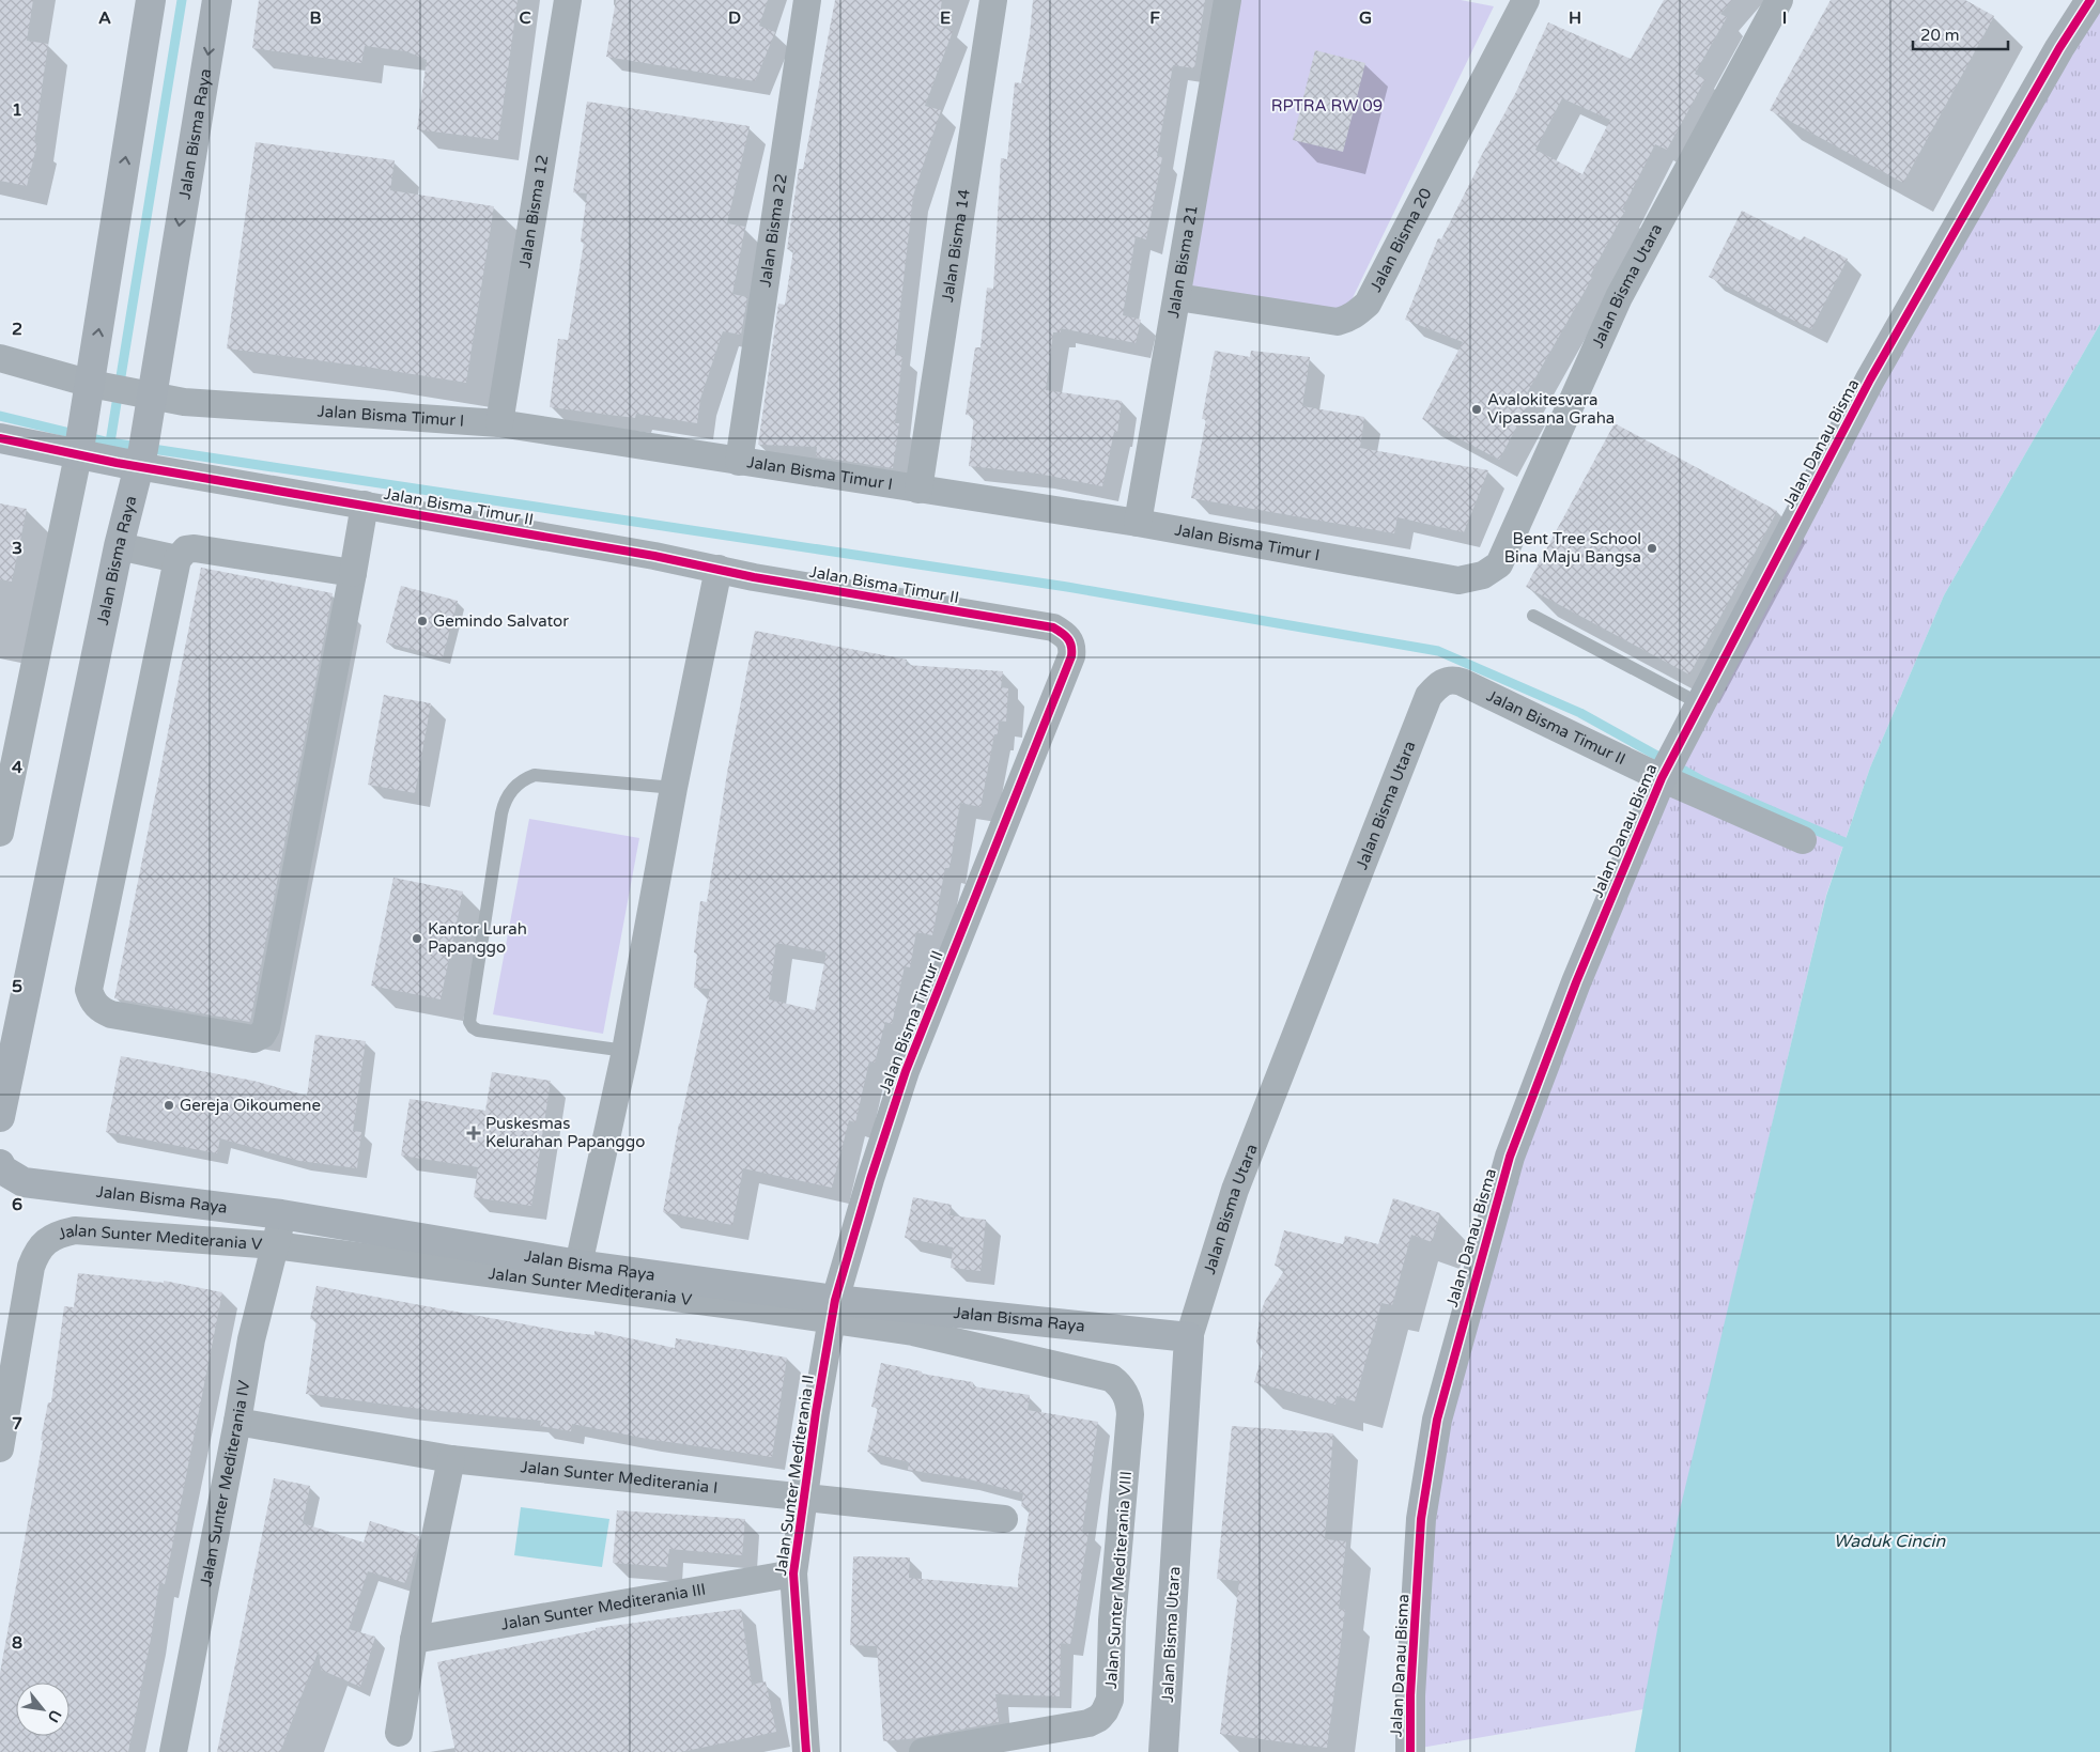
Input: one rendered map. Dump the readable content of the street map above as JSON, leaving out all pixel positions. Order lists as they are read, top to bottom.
{
  "streets": {
    "street": [
      "Jalan Bisma Raya",
      "Jalan Bisma 12",
      "Jalan Bisma 22",
      "Jalan Bisma 20",
      "Jalan Bisma 14",
      "Jalan Bisma 21",
      "Jalan Bisma Utara",
      "Jalan Bisma Timur I",
      "Jalan Danau Bisma",
      "Jalan Bisma Timur II",
      "Jalan Sunter Mediterania V",
      "Jalan Sunter Mediterania II",
      "Jalan Sunter Mediterania I",
      "Jalan Sunter Mediterania IV",
      "Jalan Sunter Mediterania VIII",
      "Jalan Sunter Mediterania III"
    ]
  },
  "crossings": [
    ["Jalan Bisma Raya", "Jalan Bisma Utara"],
    ["Jalan Bisma Raya", "Jalan Bisma Timur I"],
    ["Jalan Bisma Raya", "Jalan Bisma Timur II"],
    ["Jalan Bisma Raya", "Jalan Sunter Mediterania V"],
    ["Jalan Bisma Raya", "Jalan Sunter Mediterania II"],
    ["Jalan Bisma Raya", "Jalan Sunter Mediterania IV"],
    ["Jalan Bisma 12", "Jalan Bisma Timur I"],
    ["Jalan Bisma 22", "Jalan Bisma Timur I"],
    ["Jalan Bisma 20", "Jalan Bisma 21"],
    ["Jalan Bisma 14", "Jalan Bisma Timur I"],
    ["Jalan Bisma 21", "Jalan Bisma Timur I"],
    ["Jalan Bisma Utara", "Jalan Bisma Timur I"],
    ["Jalan Bisma Utara", "Jalan Bisma Timur II"],
    ["Jalan Danau Bisma", "Jalan Bisma Timur II"],
    ["Jalan Bisma Timur II", "Jalan Sunter Mediterania V"],
    ["Jalan Bisma Timur II", "Jalan Sunter Mediterania II"],
    ["Jalan Sunter Mediterania V", "Jalan Sunter Mediterania II"],
    ["Jalan Sunter Mediterania V", "Jalan Sunter Mediterania IV"],
    ["Jalan Sunter Mediterania V", "Jalan Sunter Mediterania VIII"],
    ["Jalan Sunter Mediterania II", "Jalan Sunter Mediterania I"],
    ["Jalan Sunter Mediterania II", "Jalan Sunter Mediterania III"],
    ["Jalan Sunter Mediterania I", "Jalan Sunter Mediterania IV"]
  ],
  "water": ["Waduk Cincin"],
  "parks": ["RPTRA RW 09"],
  "places": {
    "other": [
      "Avalokitesvara Vipassana Graha",
      "Bent Tree School Bina Maju Bangsa",
      "Gemindo Salvator",
      "Kantor Lurah Papanggo",
      "Gereja Oikoumene"
    ],
    "health": ["Puskesmas Kelurahan Papanggo"]
  },
  "scale_bar": "20 m",
  "north": "bottom right",
  "grid": {
    "columns": [
      "A",
      "B",
      "C",
      "D",
      "E",
      "F",
      "G",
      "H",
      "I"
    ],
    "rows": [
      "1",
      "2",
      "3",
      "4",
      "5",
      "6",
      "7",
      "8"
    ]
  }
}
